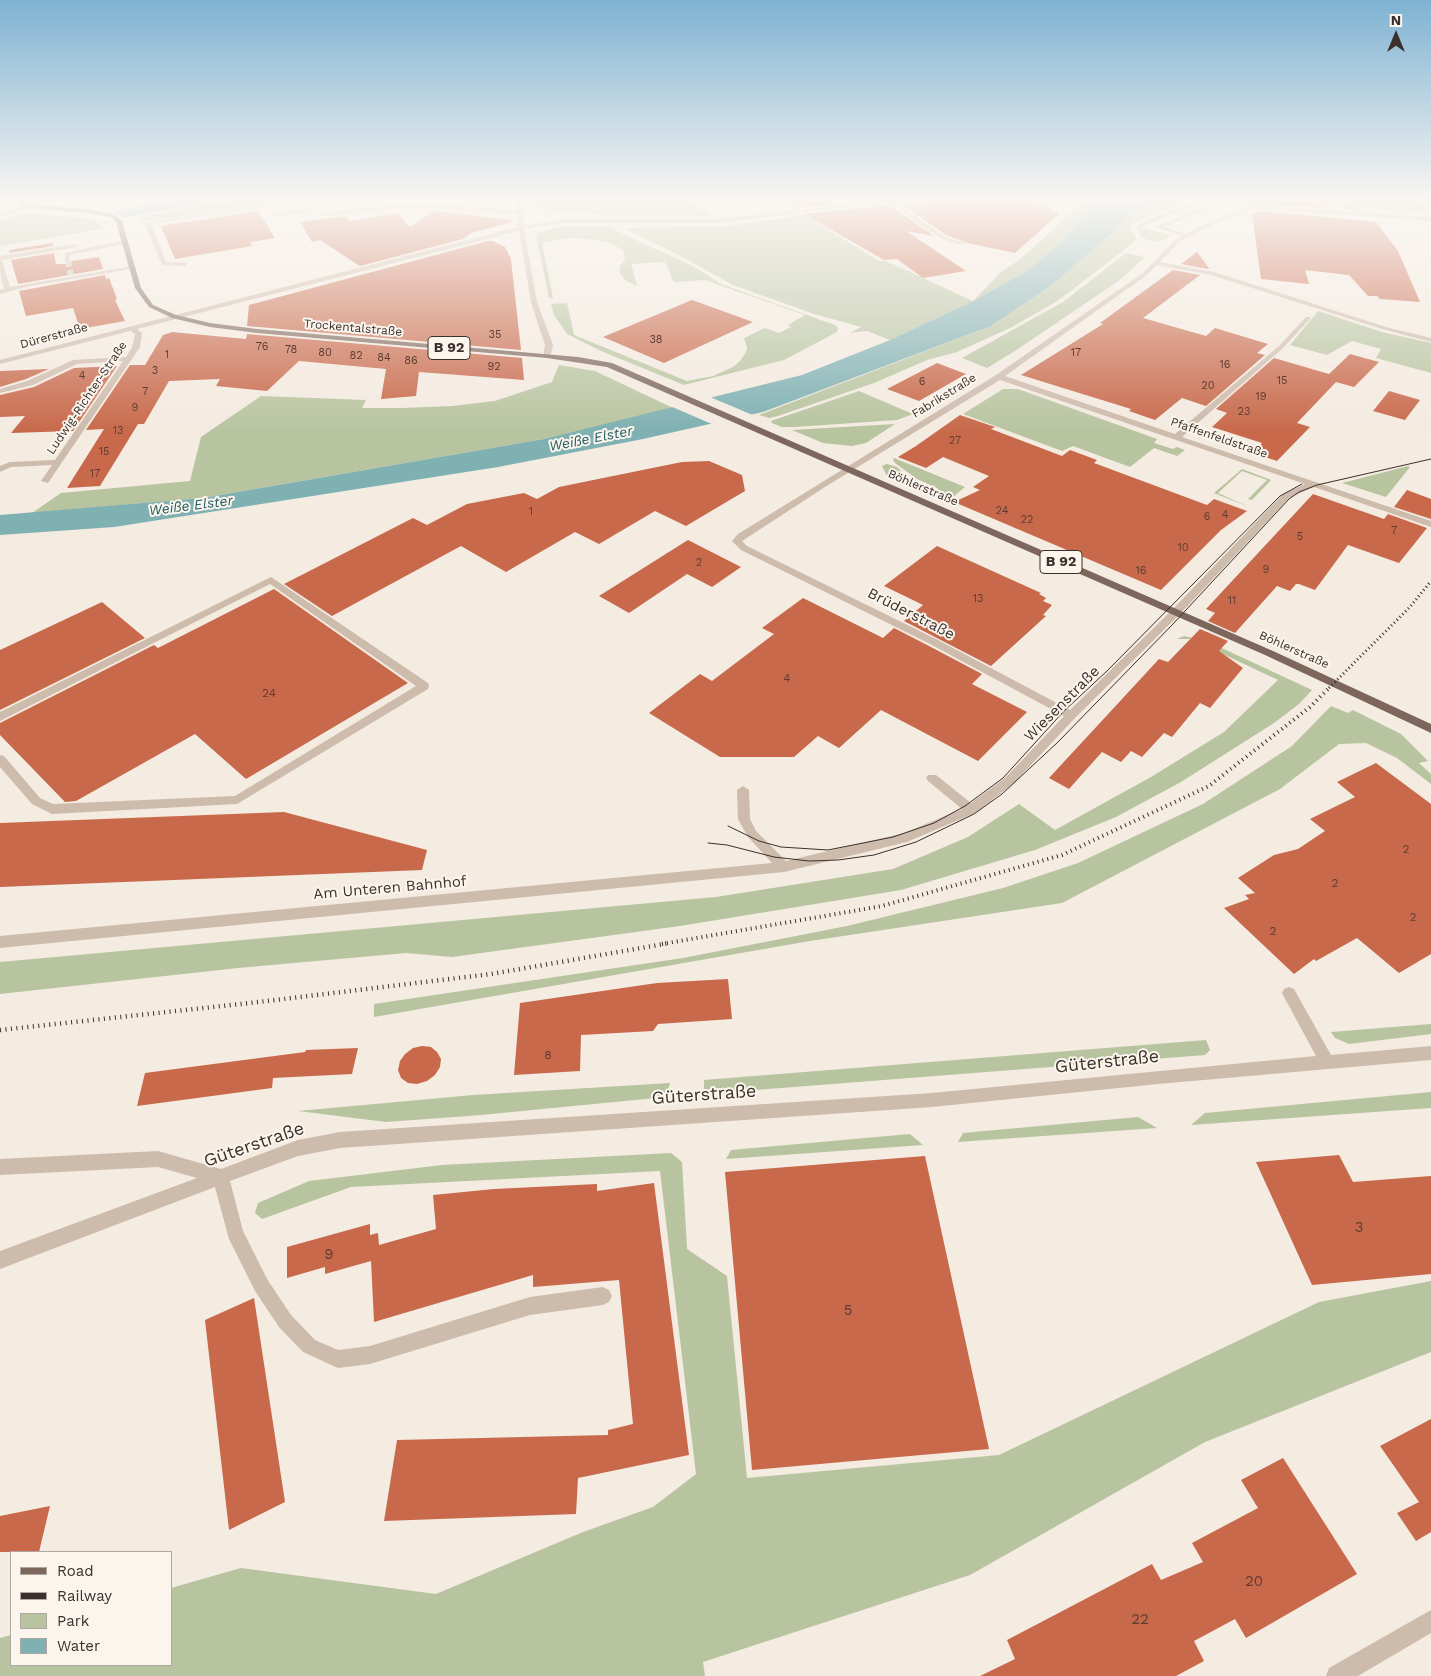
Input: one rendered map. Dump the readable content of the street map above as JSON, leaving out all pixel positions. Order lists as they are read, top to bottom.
{
  "streets": {
    "main road": ["Trockentalstraße", "B 92", "Böhlerstraße"],
    "street": [
      "Dürerstraße",
      "Fabrikstraße",
      "Ludwig-Richter-Straße",
      "Pfaffenfeldstraße",
      "Brüderstraße",
      "Wiesenstraße",
      "Am Unteren Bahnhof",
      "Güterstraße"
    ]
  },
  "crossings": [
    ["Trockentalstraße", "Dürerstraße"],
    ["Trockentalstraße", "Böhlerstraße"],
    ["Dürerstraße", "Ludwig-Richter-Straße"],
    ["Fabrikstraße", "Pfaffenfeldstraße"],
    ["Fabrikstraße", "Böhlerstraße"],
    ["Fabrikstraße", "Brüderstraße"],
    ["Pfaffenfeldstraße", "Wiesenstraße"],
    ["Böhlerstraße", "Wiesenstraße"],
    ["Brüderstraße", "Wiesenstraße"],
    ["Wiesenstraße", "Am Unteren Bahnhof"]
  ],
  "water": ["Weiße Elster"],
  "house_numbers": [
    "35",
    "38",
    "76",
    "78",
    "80",
    "17",
    "1",
    "82",
    "84",
    "86",
    "16",
    "92",
    "3",
    "4",
    "15",
    "6",
    "20",
    "7",
    "19",
    "9",
    "23",
    "13",
    "27",
    "15",
    "17",
    "24",
    "1",
    "4",
    "6",
    "22",
    "7",
    "5",
    "10",
    "2",
    "9",
    "16",
    "13",
    "11",
    "4",
    "24",
    "2",
    "2",
    "2",
    "2",
    "8",
    "3",
    "9",
    "5",
    "20",
    "22"
  ],
  "legend": [
    "Road",
    "Railway",
    "Park",
    "Water"
  ],
  "north": "top"
}
